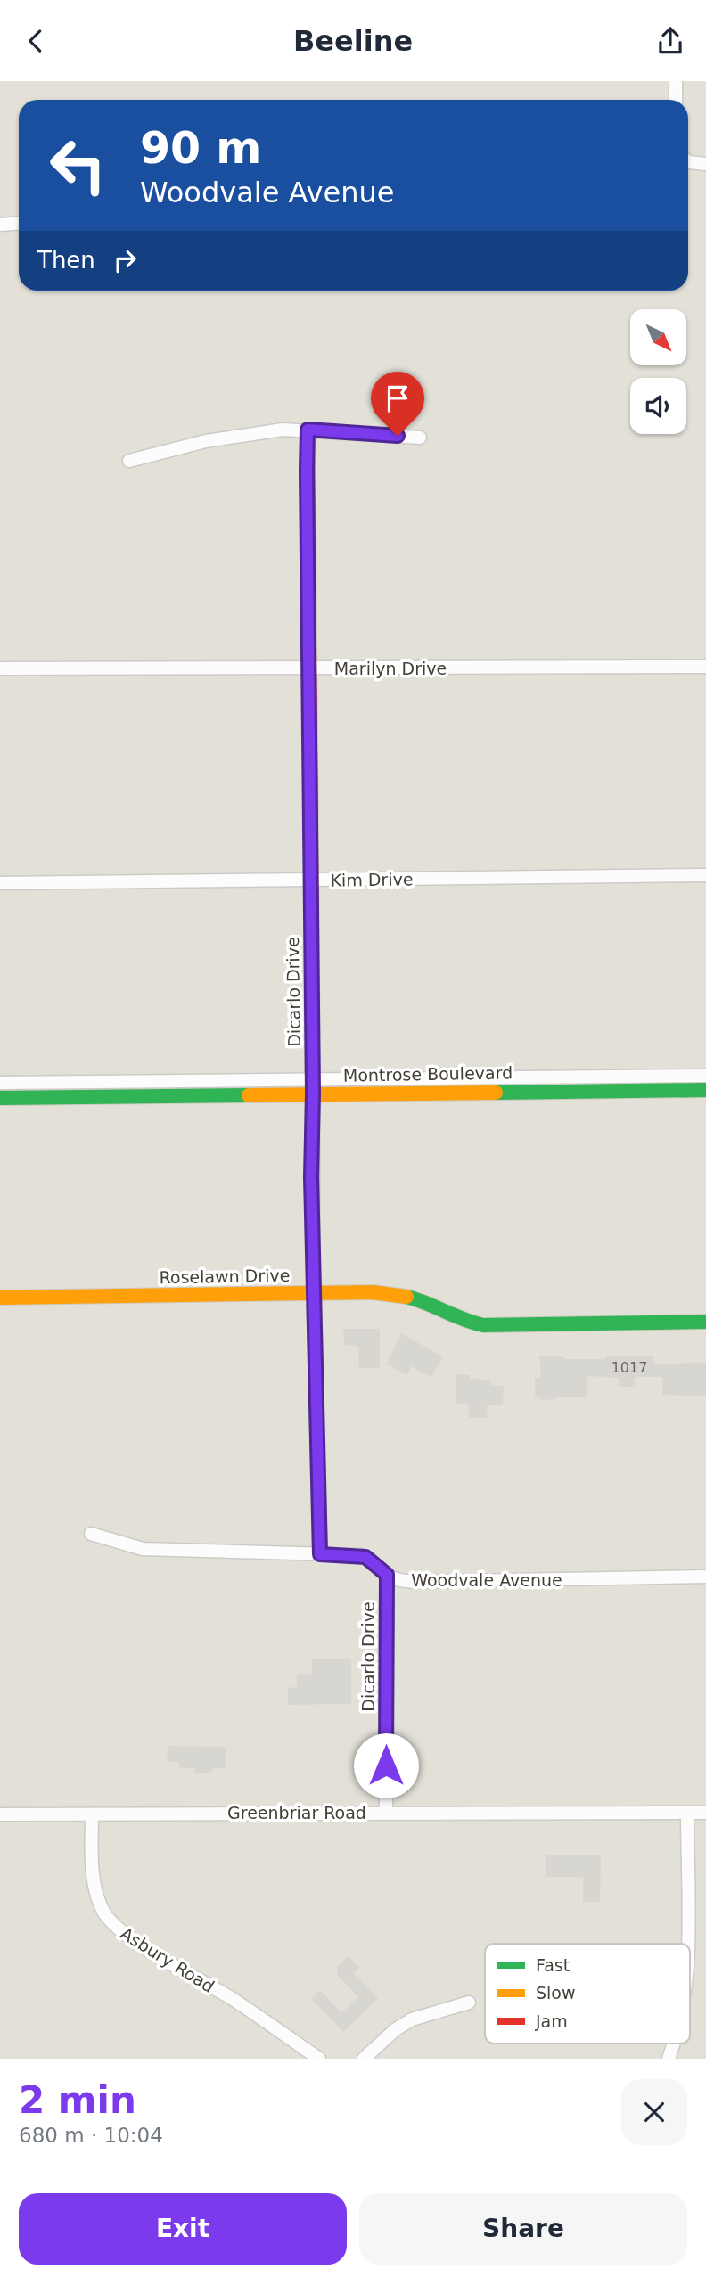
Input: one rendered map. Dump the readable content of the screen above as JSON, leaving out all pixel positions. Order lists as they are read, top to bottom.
{
  "streets": {
    "street": [
      "Marilyn Drive",
      "Kim Drive",
      "Dicarlo Drive",
      "Montrose Boulevard",
      "Roselawn Drive",
      "Woodvale Avenue",
      "Greenbriar Road",
      "Asbury Road"
    ]
  },
  "crossings": [
    ["Marilyn Drive", "Dicarlo Drive"],
    ["Kim Drive", "Dicarlo Drive"],
    ["Dicarlo Drive", "Montrose Boulevard"],
    ["Dicarlo Drive", "Roselawn Drive"],
    ["Dicarlo Drive", "Woodvale Avenue"],
    ["Dicarlo Drive", "Greenbriar Road"],
    ["Greenbriar Road", "Asbury Road"]
  ],
  "house_numbers": ["1017"],
  "legend": ["Fast", "Slow", "Jam"],
  "north": "bottom right",
  "page": {
    "header": "Beeline",
    "turn": ["90 m", "Woodvale Avenue"],
    "then": "Then",
    "heading": ["2 min", "680 m · 10:04"],
    "buttons": ["Exit", "Share"]
  }
}
